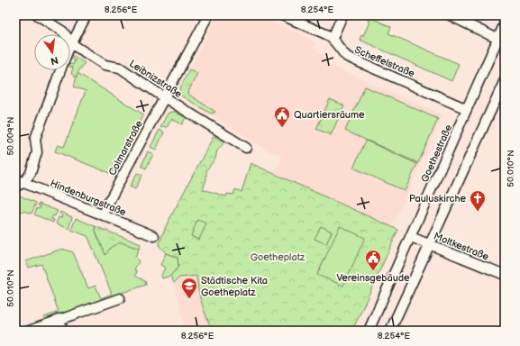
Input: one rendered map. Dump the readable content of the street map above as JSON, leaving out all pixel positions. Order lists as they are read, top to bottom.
{
  "streets": {
    "street": [
      "Scheffelstraße",
      "Leibnizstraße",
      "Colmarstraße",
      "Goethestraße",
      "Hindenburgstraße",
      "Moltkestraße"
    ]
  },
  "crossings": [
    ["Scheffelstraße", "Goethestraße"],
    ["Leibnizstraße", "Colmarstraße"],
    ["Colmarstraße", "Hindenburgstraße"],
    ["Goethestraße", "Moltkestraße"]
  ],
  "parks": ["Goetheplatz"],
  "places": {
    "public building": ["Quartiersräume", "Vereinsgebäude"],
    "church": ["Pauluskirche"],
    "school or university": ["Städtische Kita Goetheplatz"]
  },
  "north": "bottom",
  "coordinates": [
    "8.256°E",
    "8.254°E",
    "50.009°N",
    "50.010°N"
  ]
}
